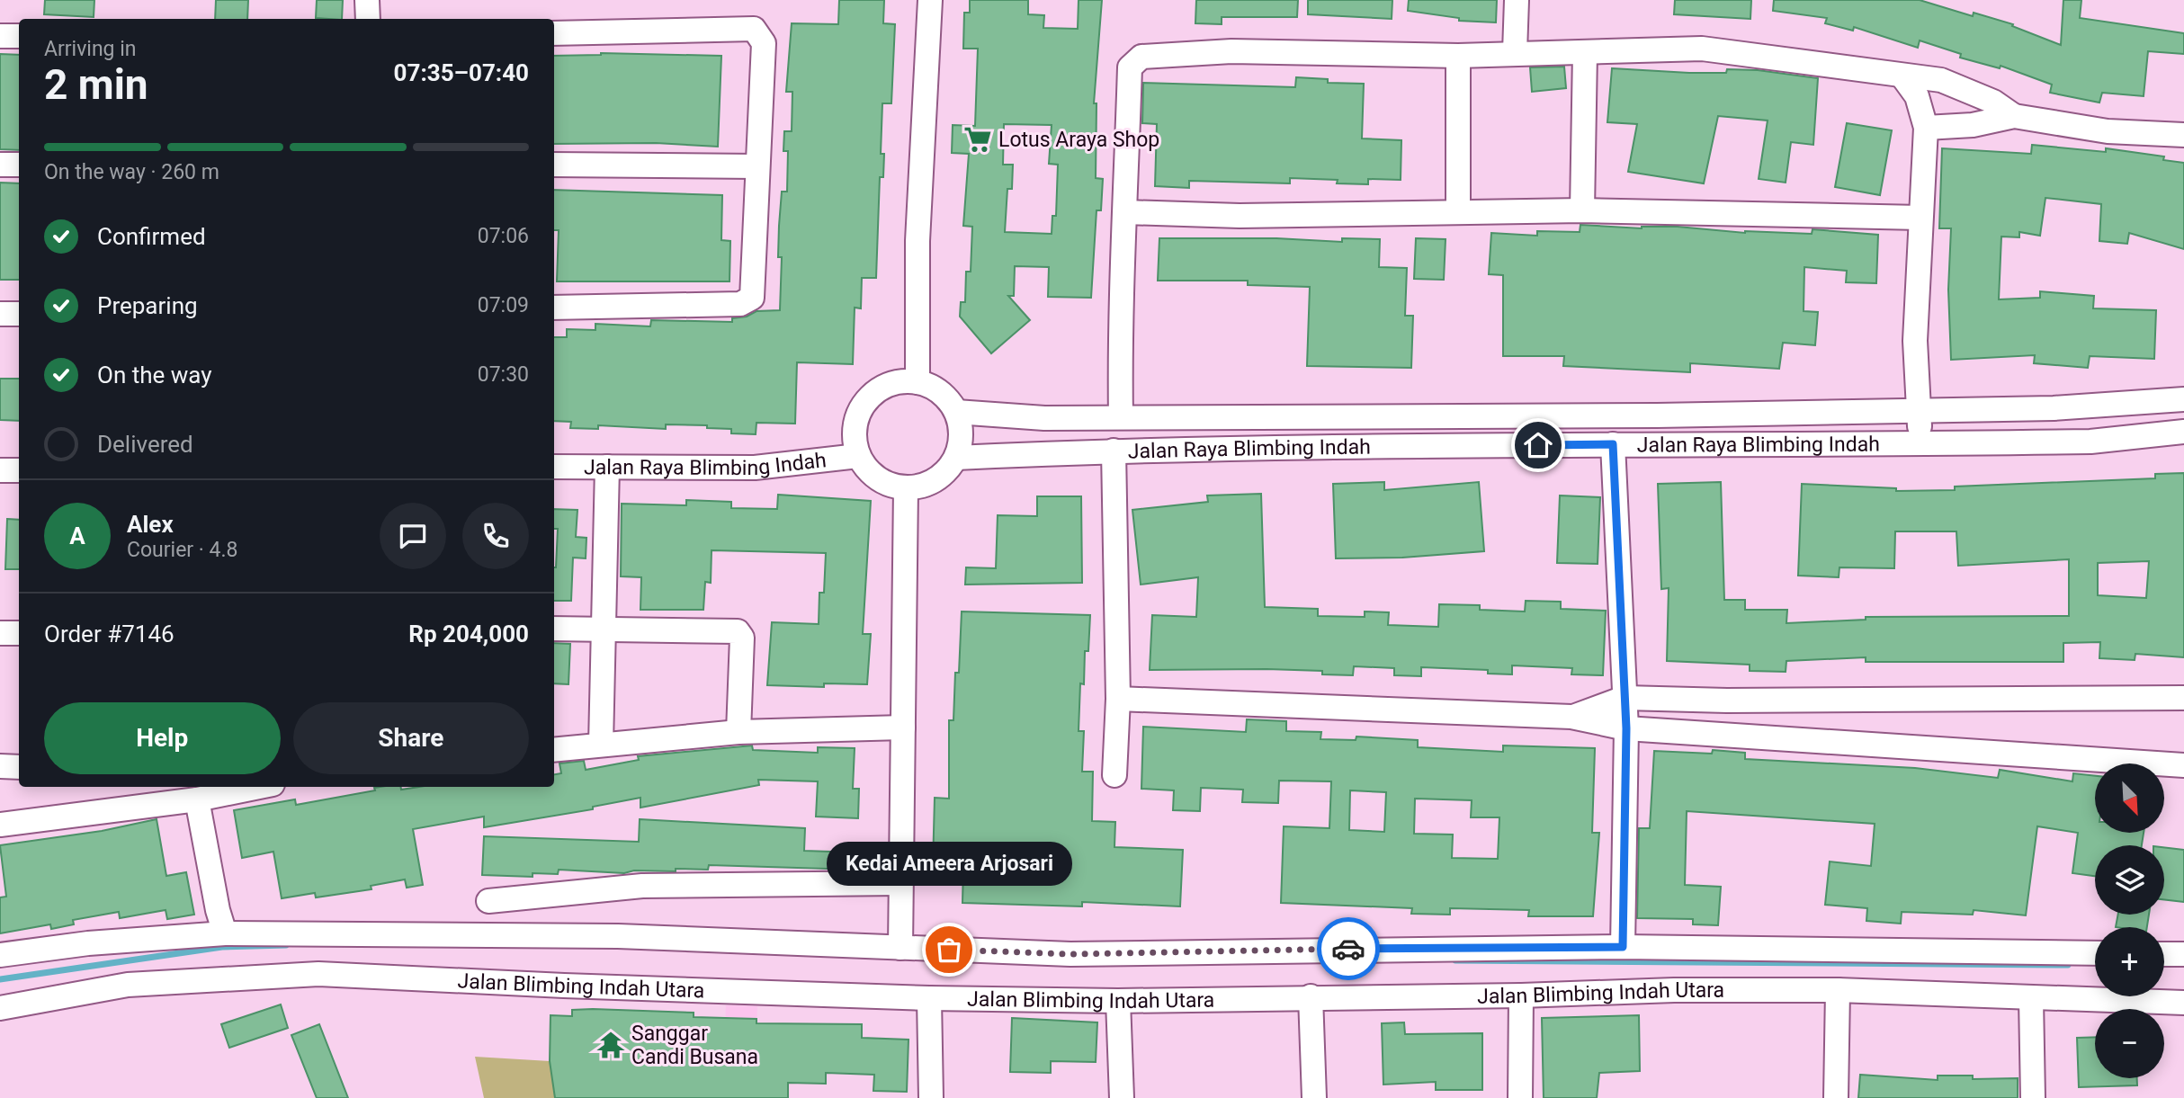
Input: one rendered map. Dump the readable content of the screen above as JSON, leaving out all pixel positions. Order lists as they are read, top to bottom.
{
  "streets": {
    "street": ["Jalan Raya Blimbing Indah", "Jalan Blimbing Indah Utara"]
  },
  "places": {
    "supermarket": ["Lotus Araya Shop"],
    "other": ["Kedai Ameera Arjosari"],
    "temple": ["Sanggar Candi Busana"]
  },
  "north": "bottom right",
  "page": {
    "heading": ["2 min", "Arriving in", "07:35–07:40"],
    "panel": [
      "Alex",
      "Courier · 4.8",
      "Order #7146",
      "Rp 204,000"
    ],
    "bar": "On the way · 260 m",
    "list": [
      ["Confirmed", "07:06"],
      ["Preparing", "07:09"],
      ["On the way", "07:30"],
      "Delivered"
    ],
    "round": "A",
    "buttons": ["Help", "Share"],
    "map_buttons": ["+", "−"],
    "bubble": "Kedai Ameera Arjosari"
  }
}
